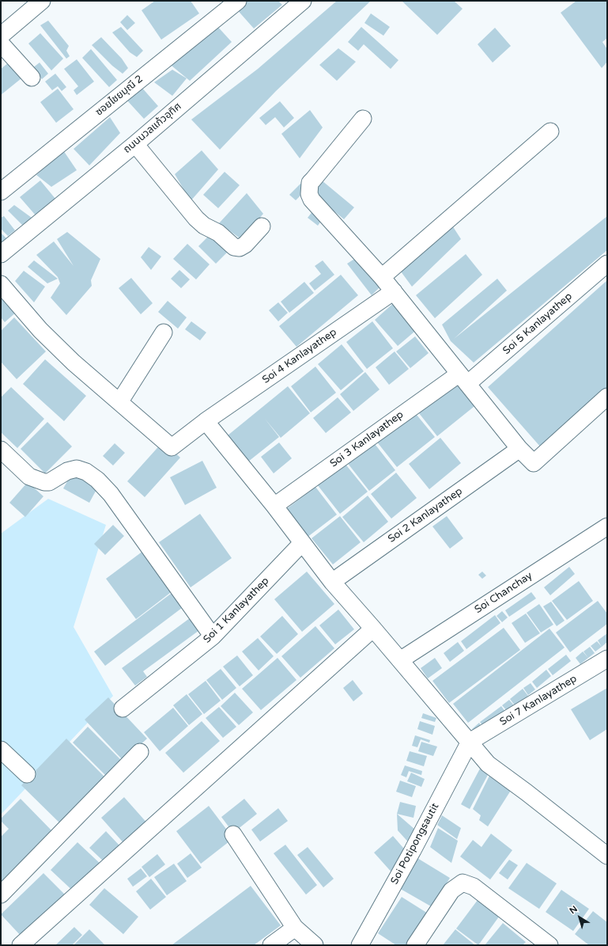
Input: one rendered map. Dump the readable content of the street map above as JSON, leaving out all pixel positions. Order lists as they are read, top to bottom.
{
  "streets": {
    "street": [
      "ซอยไชยมุณี 2",
      "ถนนนวลแก้วอุทิศ",
      "Soi 5 Kanlayathep",
      "Soi 4 Kanlayathep",
      "Soi 3 Kanlayathep",
      "Soi 2 Kanlayathep",
      "Soi Chanchay",
      "Soi 1 Kanlayathep",
      "Soi 7 Kanlayathep",
      "Soi Potipongsautit"
    ]
  },
  "crossings": [
    ["Soi 5 Kanlayathep", "Soi 3 Kanlayathep"],
    ["Soi 7 Kanlayathep", "Soi Potipongsautit"]
  ],
  "north": "top left"
}
